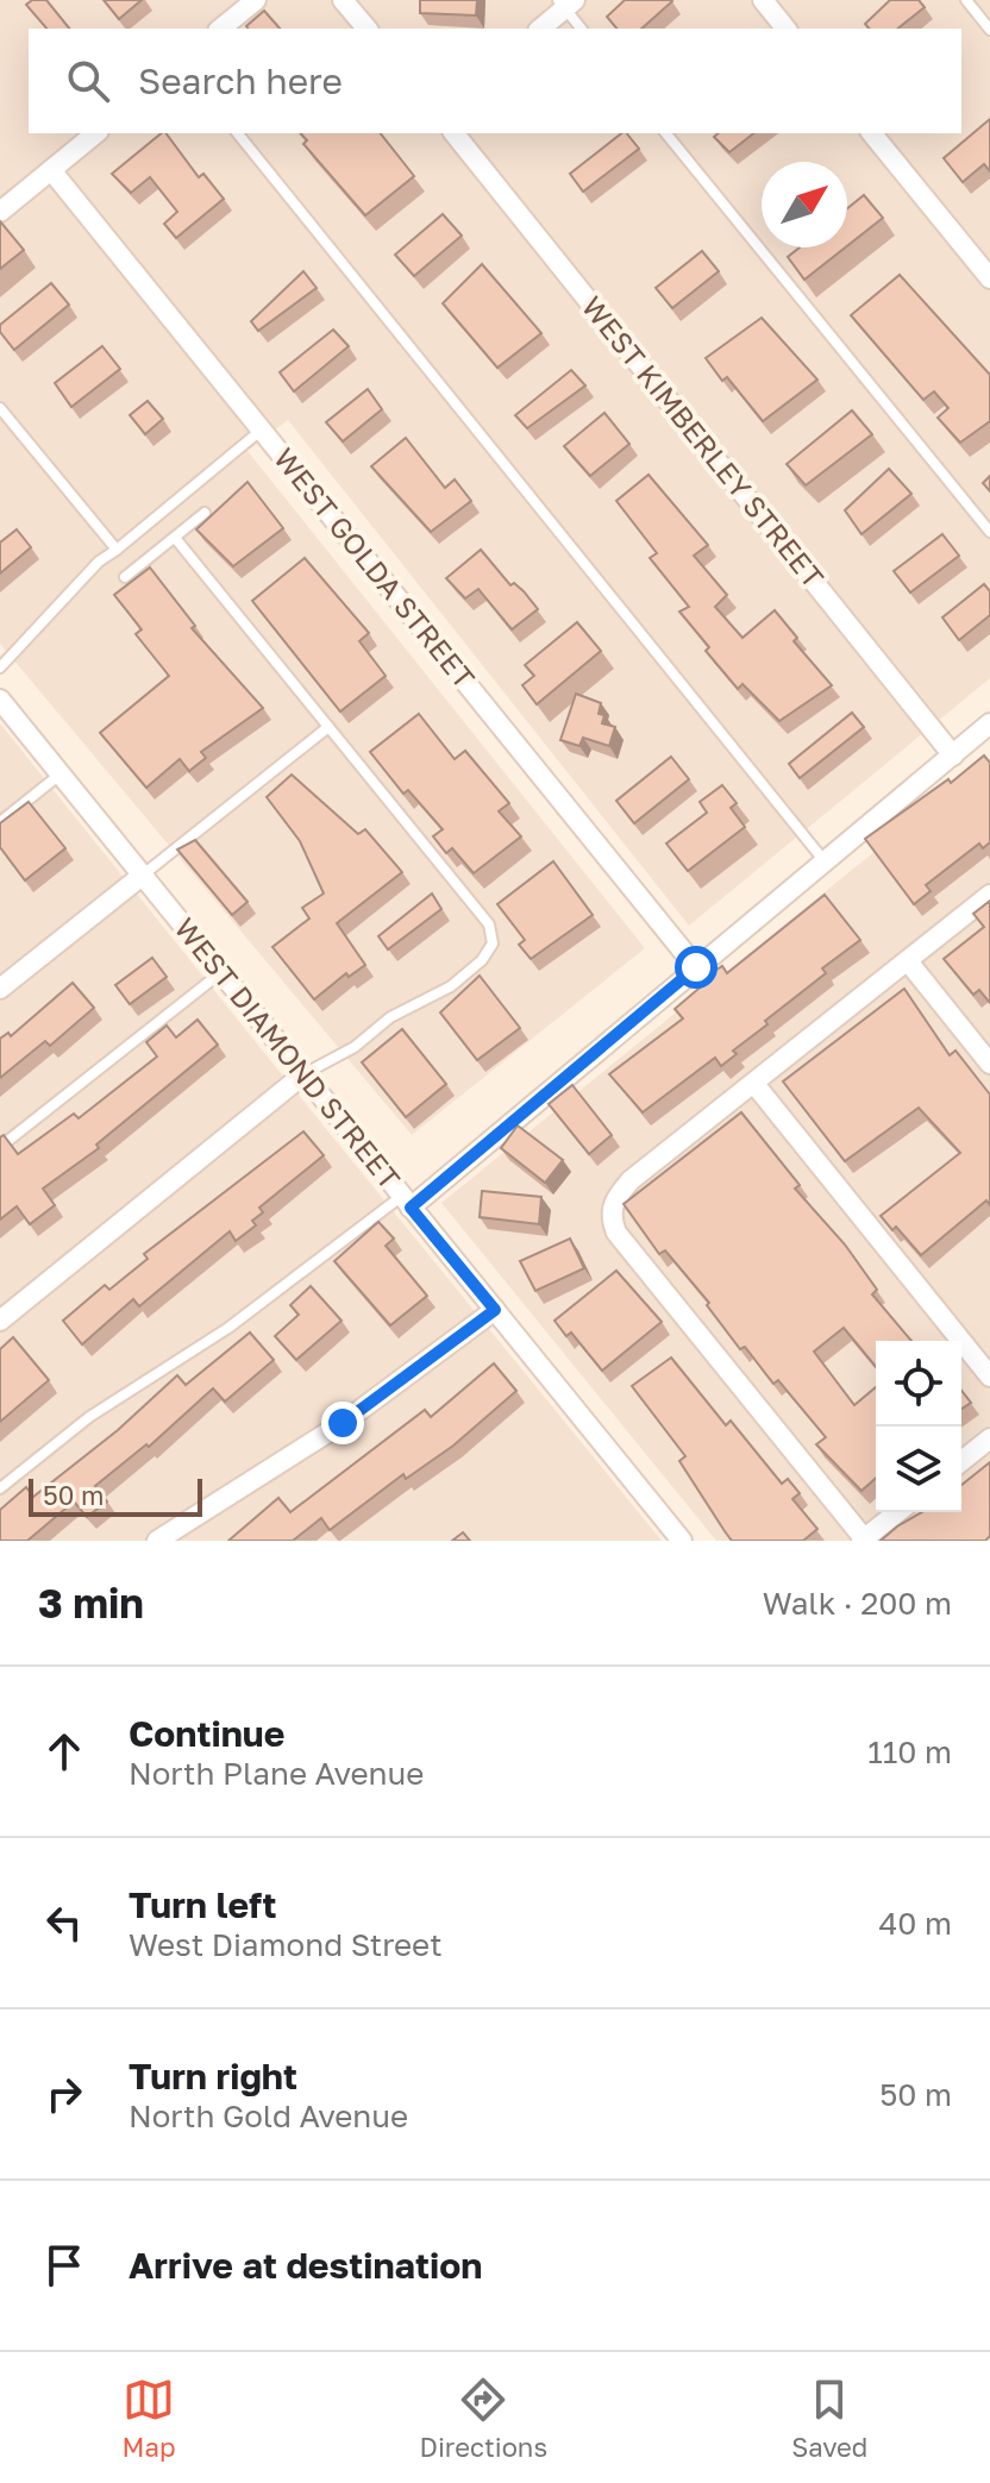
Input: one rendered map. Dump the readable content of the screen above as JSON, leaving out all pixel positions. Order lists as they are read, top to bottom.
{
  "streets": {
    "street": ["WEST KIMBERLEY STREET", "WEST GOLDA STREET", "WEST DIAMOND STREET"]
  },
  "scale_bar": "50 m",
  "north": "top right",
  "page": {
    "search": "Search here",
    "scale": "50 m",
    "heading": ["3 min", "Walk · 200 m"],
    "list": [
      ["Continue", "North Plane Avenue", "110 m"],
      ["Turn left", "West Diamond Street", "40 m"],
      ["Turn right", "North Gold Avenue", "50 m"],
      "Arrive at destination"
    ],
    "nav": ["Map", "Directions", "Saved"]
  }
}
